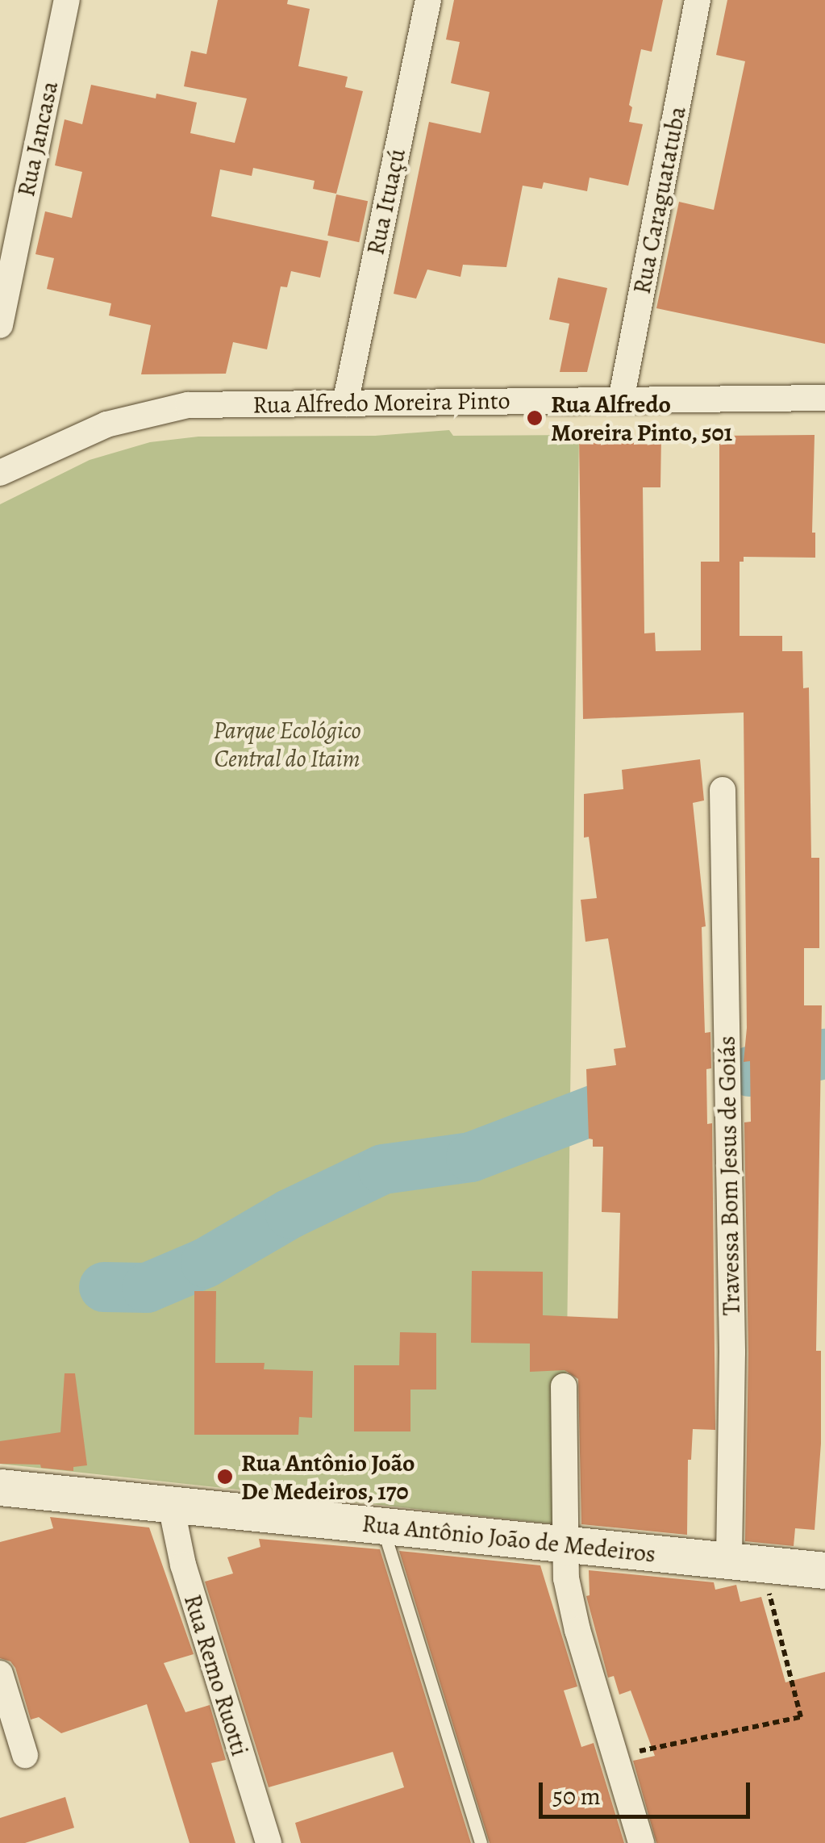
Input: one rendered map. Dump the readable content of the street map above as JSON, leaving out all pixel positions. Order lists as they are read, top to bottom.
{
  "streets": {
    "street": [
      "Rua Jancasa",
      "Rua Caraguatatuba",
      "Rua Ituaçú",
      "Rua Alfredo Moreira Pinto",
      "Travessa Bom Jesus de Goiás",
      "Rua Antônio João de Medeiros",
      "Rua Remo Ruotti"
    ]
  },
  "crossings": [
    ["Rua Caraguatatuba", "Rua Alfredo Moreira Pinto"],
    ["Rua Ituaçú", "Rua Alfredo Moreira Pinto"],
    ["Travessa Bom Jesus de Goiás", "Rua Antônio João de Medeiros"],
    ["Rua Antônio João de Medeiros", "Rua Remo Ruotti"]
  ],
  "parks": ["Parque Ecológico Central do Itaim"],
  "places": ["Rua Alfredo Moreira Pinto, 501", "Rua Antônio João De Medeiros, 170"],
  "scale_bar": "50 m"
}
